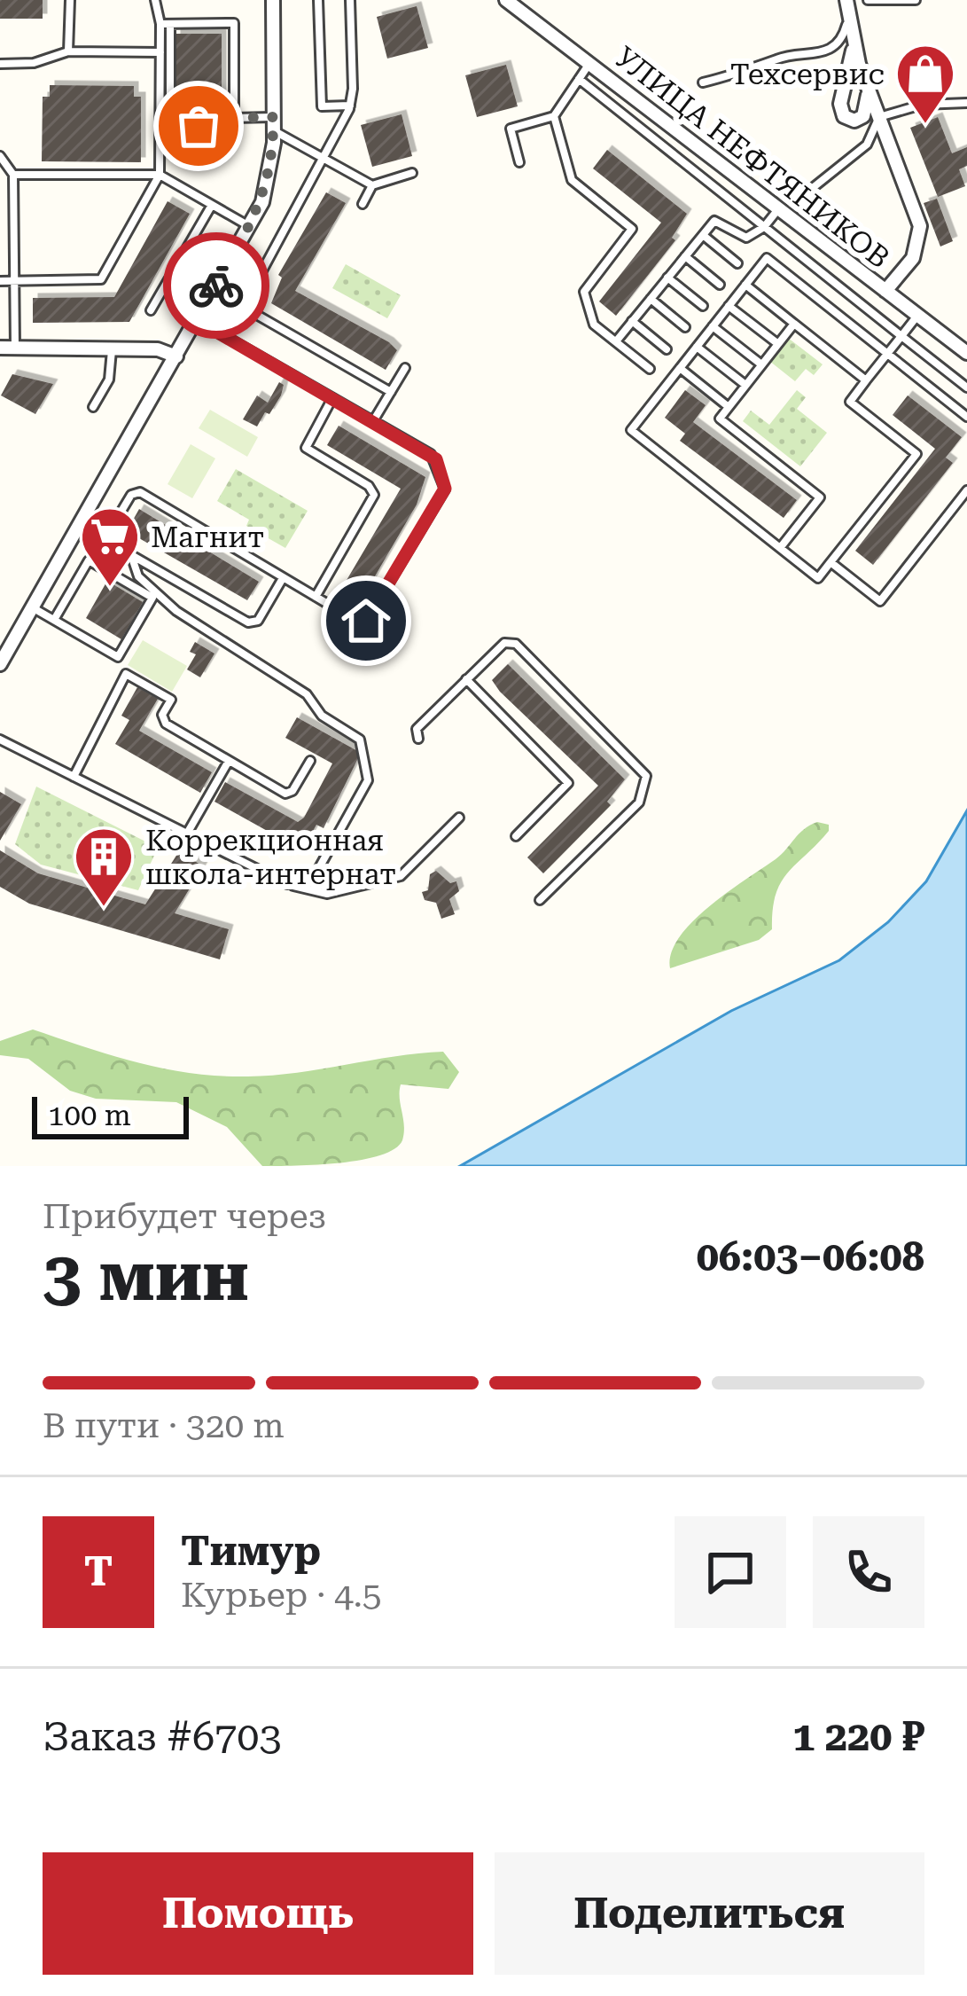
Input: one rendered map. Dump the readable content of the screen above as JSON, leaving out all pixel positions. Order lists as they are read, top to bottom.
{
  "streets": {
    "street": ["УЛИЦА НЕФТЯНИКОВ"]
  },
  "places": {
    "shop": ["Техсервис"],
    "supermarket": ["Магнит"],
    "building": ["Коррекционная школа-интернат"]
  },
  "scale_bar": "100 m",
  "page": {
    "scale": "100 m",
    "heading": ["3 мин", "Прибудет через", "06:03–06:08"],
    "panel": [
      "Тимур",
      "Курьер · 4.5",
      "Заказ #6703",
      "1 220 ₽"
    ],
    "bar": "В пути · 320 m",
    "round": "Т",
    "buttons": ["Помощь", "Поделиться"]
  }
}
